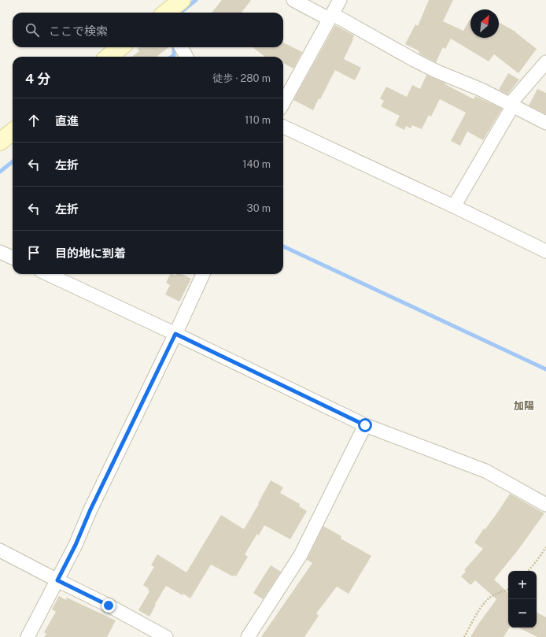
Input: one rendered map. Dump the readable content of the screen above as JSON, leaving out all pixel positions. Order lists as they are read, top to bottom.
{
  "districts": ["加陽"],
  "north": "top right",
  "page": {
    "search": "ここで検索",
    "heading": ["4 分", "徒歩 · 280 m"],
    "list": [
      ["直進", "110 m"],
      ["左折", "140 m"],
      ["左折", "30 m"],
      "目的地に到着"
    ],
    "map_buttons": ["+", "−"]
  }
}
